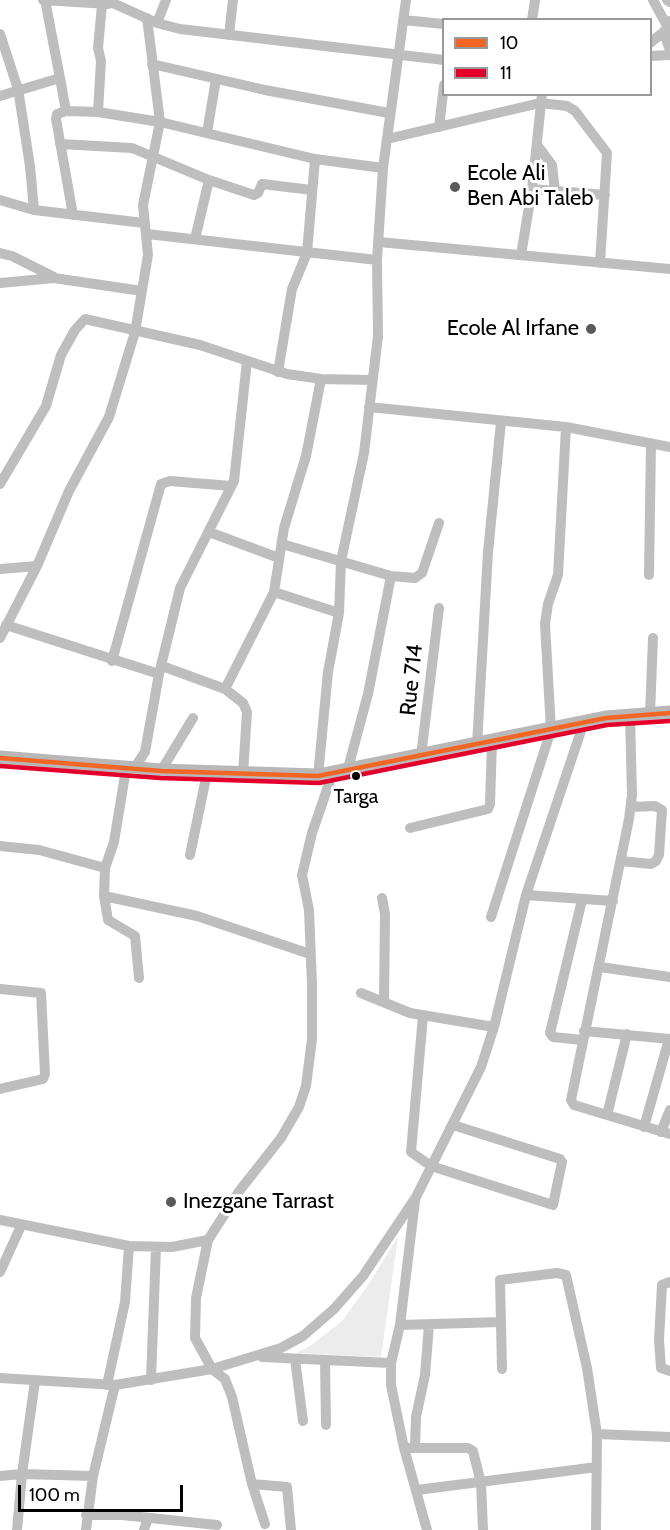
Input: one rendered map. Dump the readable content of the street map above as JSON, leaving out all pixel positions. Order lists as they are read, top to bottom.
{
  "streets": {
    "street": ["Rue 714"]
  },
  "places": [
    "Ecole Ali Ben Abi Taleb",
    "Ecole Al Irfane",
    "Targa",
    "Inezgane Tarrast"
  ],
  "lines": ["transit line 10", "transit line 11"],
  "legend": ["10", "11"],
  "scale_bar": "100 m"
}
